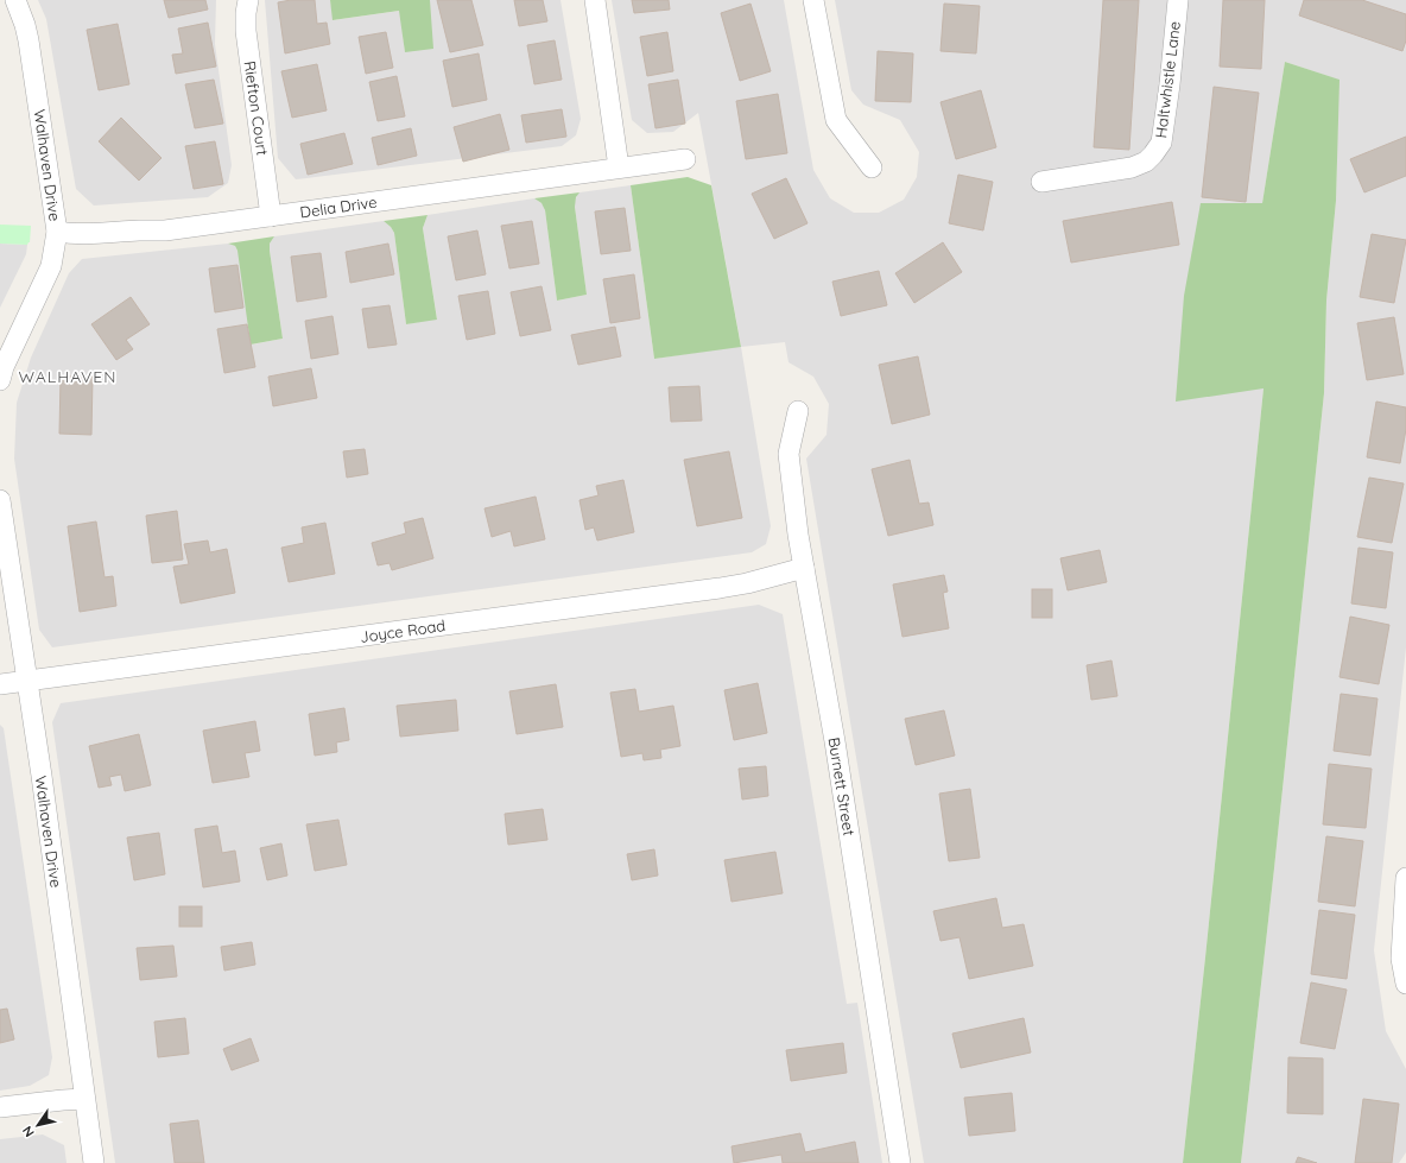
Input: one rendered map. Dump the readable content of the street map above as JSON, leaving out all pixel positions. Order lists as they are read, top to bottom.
{
  "streets": {
    "street": [
      "Haltwhistle Lane",
      "Riefton Court",
      "Walhaven Drive",
      "Delia Drive",
      "Joyce Road",
      "Burnett Street"
    ]
  },
  "crossings": [
    ["Riefton Court", "Delia Drive"],
    ["Walhaven Drive", "Delia Drive"],
    ["Walhaven Drive", "Joyce Road"],
    ["Joyce Road", "Burnett Street"]
  ],
  "districts": ["WALHAVEN"],
  "north": "bottom left"
}
